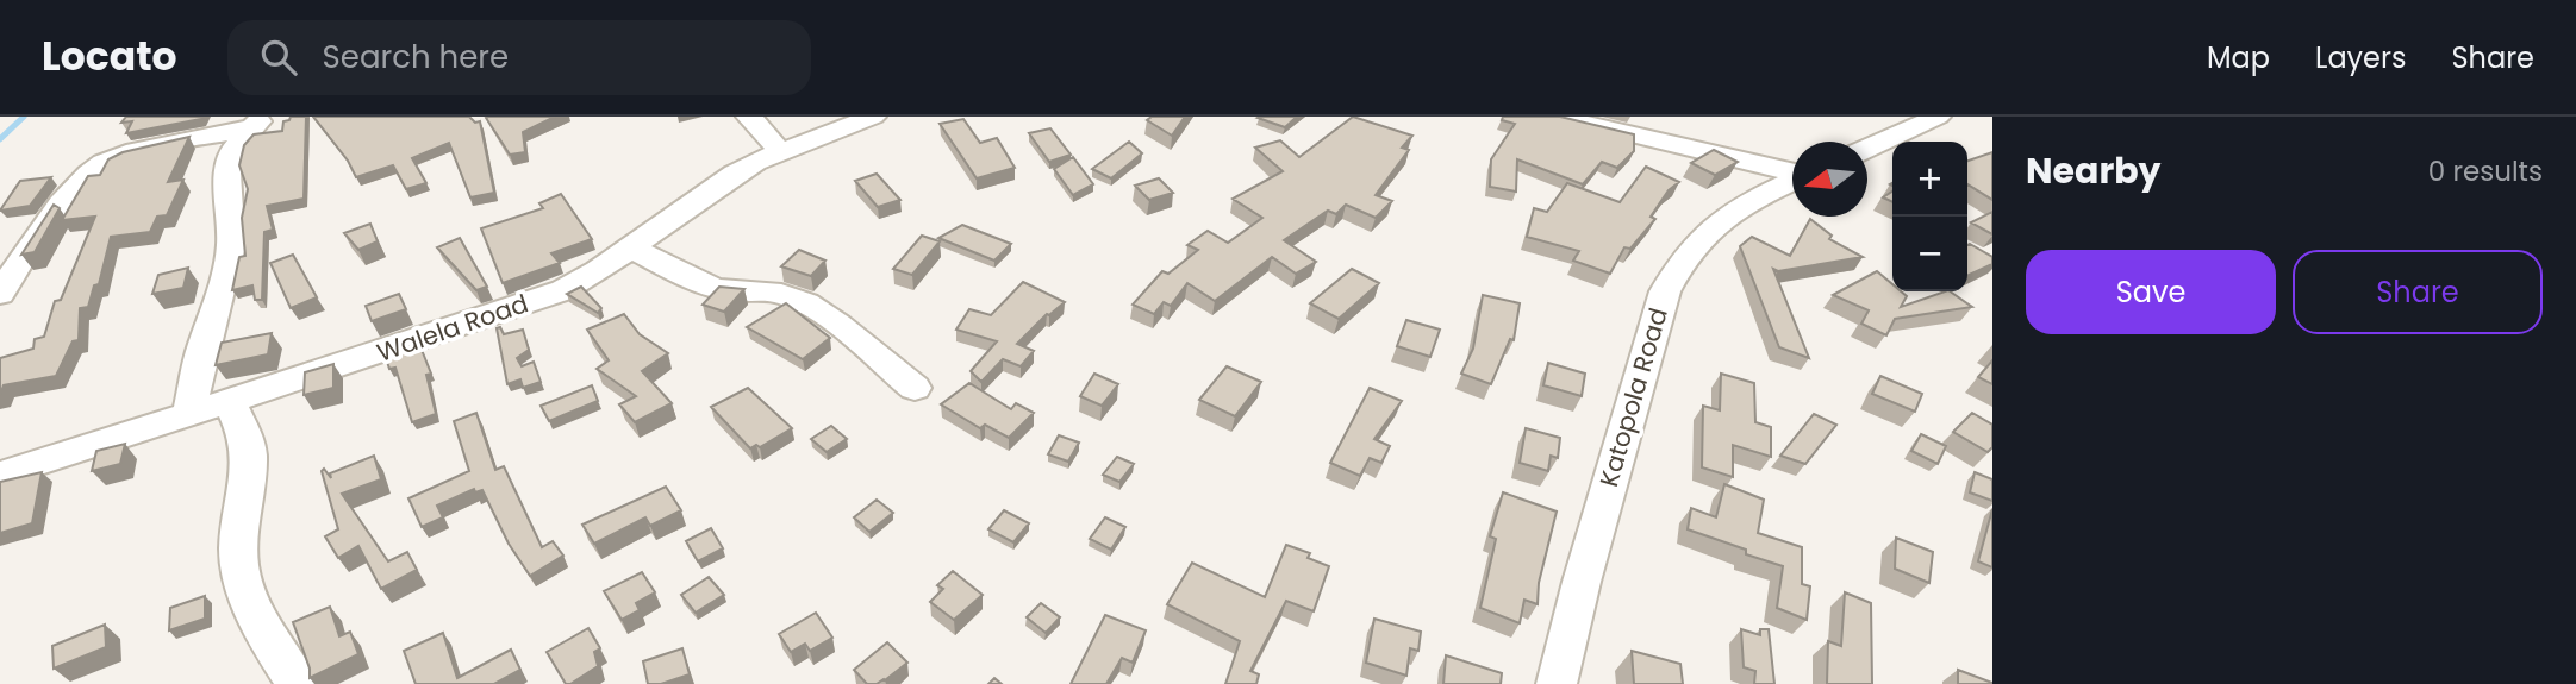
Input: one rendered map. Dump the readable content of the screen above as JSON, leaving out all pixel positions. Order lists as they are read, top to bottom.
{
  "streets": {
    "street": ["Walela Road", "Katopola Road"]
  },
  "north": "left",
  "page": {
    "header": "Locato",
    "search": "Search here",
    "nav": ["Map", "Layers", "Share"],
    "heading": ["Nearby", "0 results"],
    "map_buttons": ["+", "−"],
    "buttons": ["Save", "Share"]
  }
}
